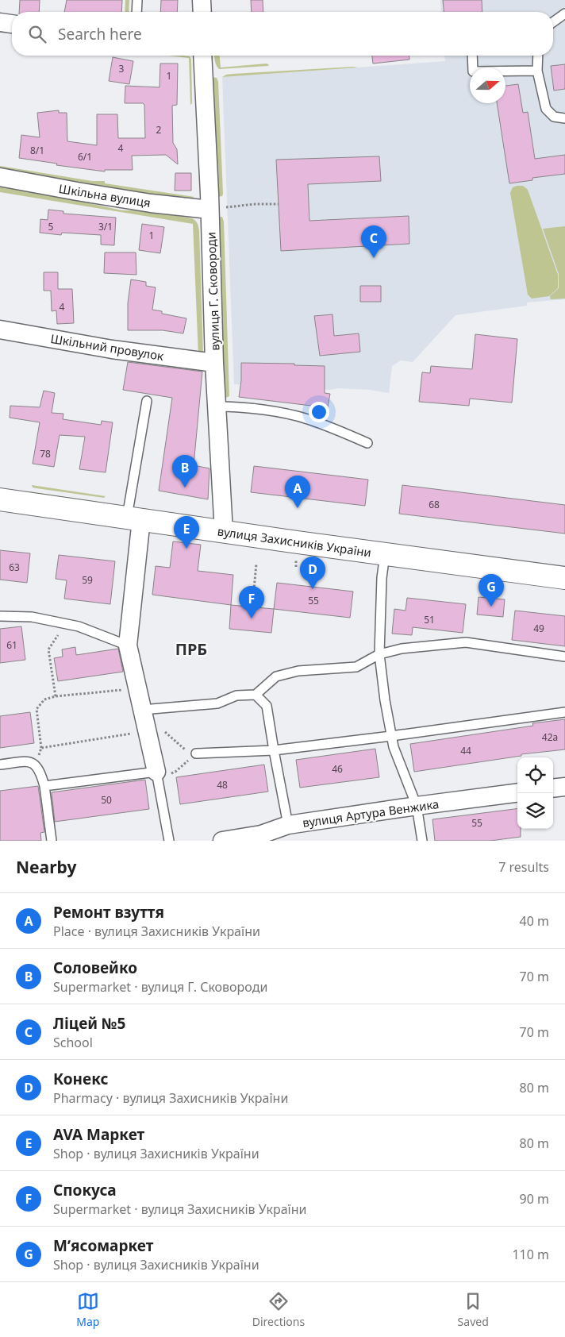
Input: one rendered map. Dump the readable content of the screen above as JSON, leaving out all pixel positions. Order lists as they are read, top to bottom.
{
  "streets": {
    "street": [
      "Шкільна вулиця",
      "вулиця Г. Сковороди",
      "Шкільний провулок",
      "вулиця Захисників України",
      "вулиця Артура Венжика"
    ]
  },
  "crossings": [
    ["Шкільна вулиця", "вулиця Г. Сковороди"],
    ["вулиця Г. Сковороди", "Шкільний провулок"],
    ["вулиця Г. Сковороди", "вулиця Захисників України"]
  ],
  "districts": ["ПРБ"],
  "house_numbers": [
    "3",
    "1",
    "2",
    "4",
    "8/1",
    "6/1",
    "5",
    "3/1",
    "1",
    "4",
    "78",
    "68",
    "63",
    "59",
    "55",
    "51",
    "49",
    "61",
    "42а",
    "44",
    "46",
    "48",
    "50",
    "55"
  ],
  "north": "right",
  "page": {
    "search": "Search here",
    "pins": [
      "C",
      "B",
      "A",
      "E",
      "D",
      "G",
      "F"
    ],
    "heading": ["Nearby", "7 results"],
    "list": [
      {
        "mark": "A",
        "name": "Ремонт взуття",
        "note": "Place · вулиця Захисників України",
        "value": "40 m"
      },
      {
        "mark": "B",
        "name": "Соловейко",
        "note": "Supermarket · вулиця Г. Сковороди",
        "value": "70 m"
      },
      {
        "mark": "C",
        "name": "Ліцей №5",
        "note": "School",
        "value": "70 m"
      },
      {
        "mark": "D",
        "name": "Конекс",
        "note": "Pharmacy · вулиця Захисників України",
        "value": "80 m"
      },
      {
        "mark": "E",
        "name": "AVA Маркет",
        "note": "Shop · вулиця Захисників України",
        "value": "80 m"
      },
      {
        "mark": "F",
        "name": "Спокуса",
        "note": "Supermarket · вулиця Захисників України",
        "value": "90 m"
      },
      {
        "mark": "G",
        "name": "Мʼясомаркет",
        "note": "Shop · вулиця Захисників України",
        "value": "110 m"
      }
    ],
    "nav": ["Map", "Directions", "Saved"]
  }
}
